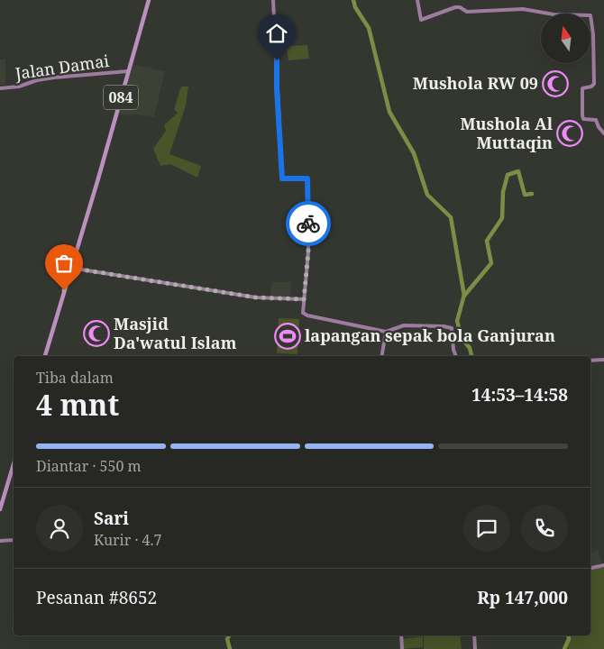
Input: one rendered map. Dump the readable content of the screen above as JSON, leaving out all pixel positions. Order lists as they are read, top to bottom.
{
  "streets": {
    "main road": ["084"],
    "street": ["Jalan Damai"]
  },
  "crossings": [
    ["Jalan Damai", "084"]
  ],
  "places": {
    "mosque": ["Mushola RW 09", "Mushola Al Muttaqin", "Masjid Da'watul Islam"],
    "sports": ["lapangan sepak bola Ganjuran"]
  },
  "north": "top",
  "page": {
    "heading": ["4 mnt", "Tiba dalam", "14:53–14:58"],
    "panel": [
      "Sari",
      "Kurir · 4.7",
      "Pesanan #8652",
      "Rp 147,000"
    ],
    "bar": "Diantar · 550 m"
  }
}
